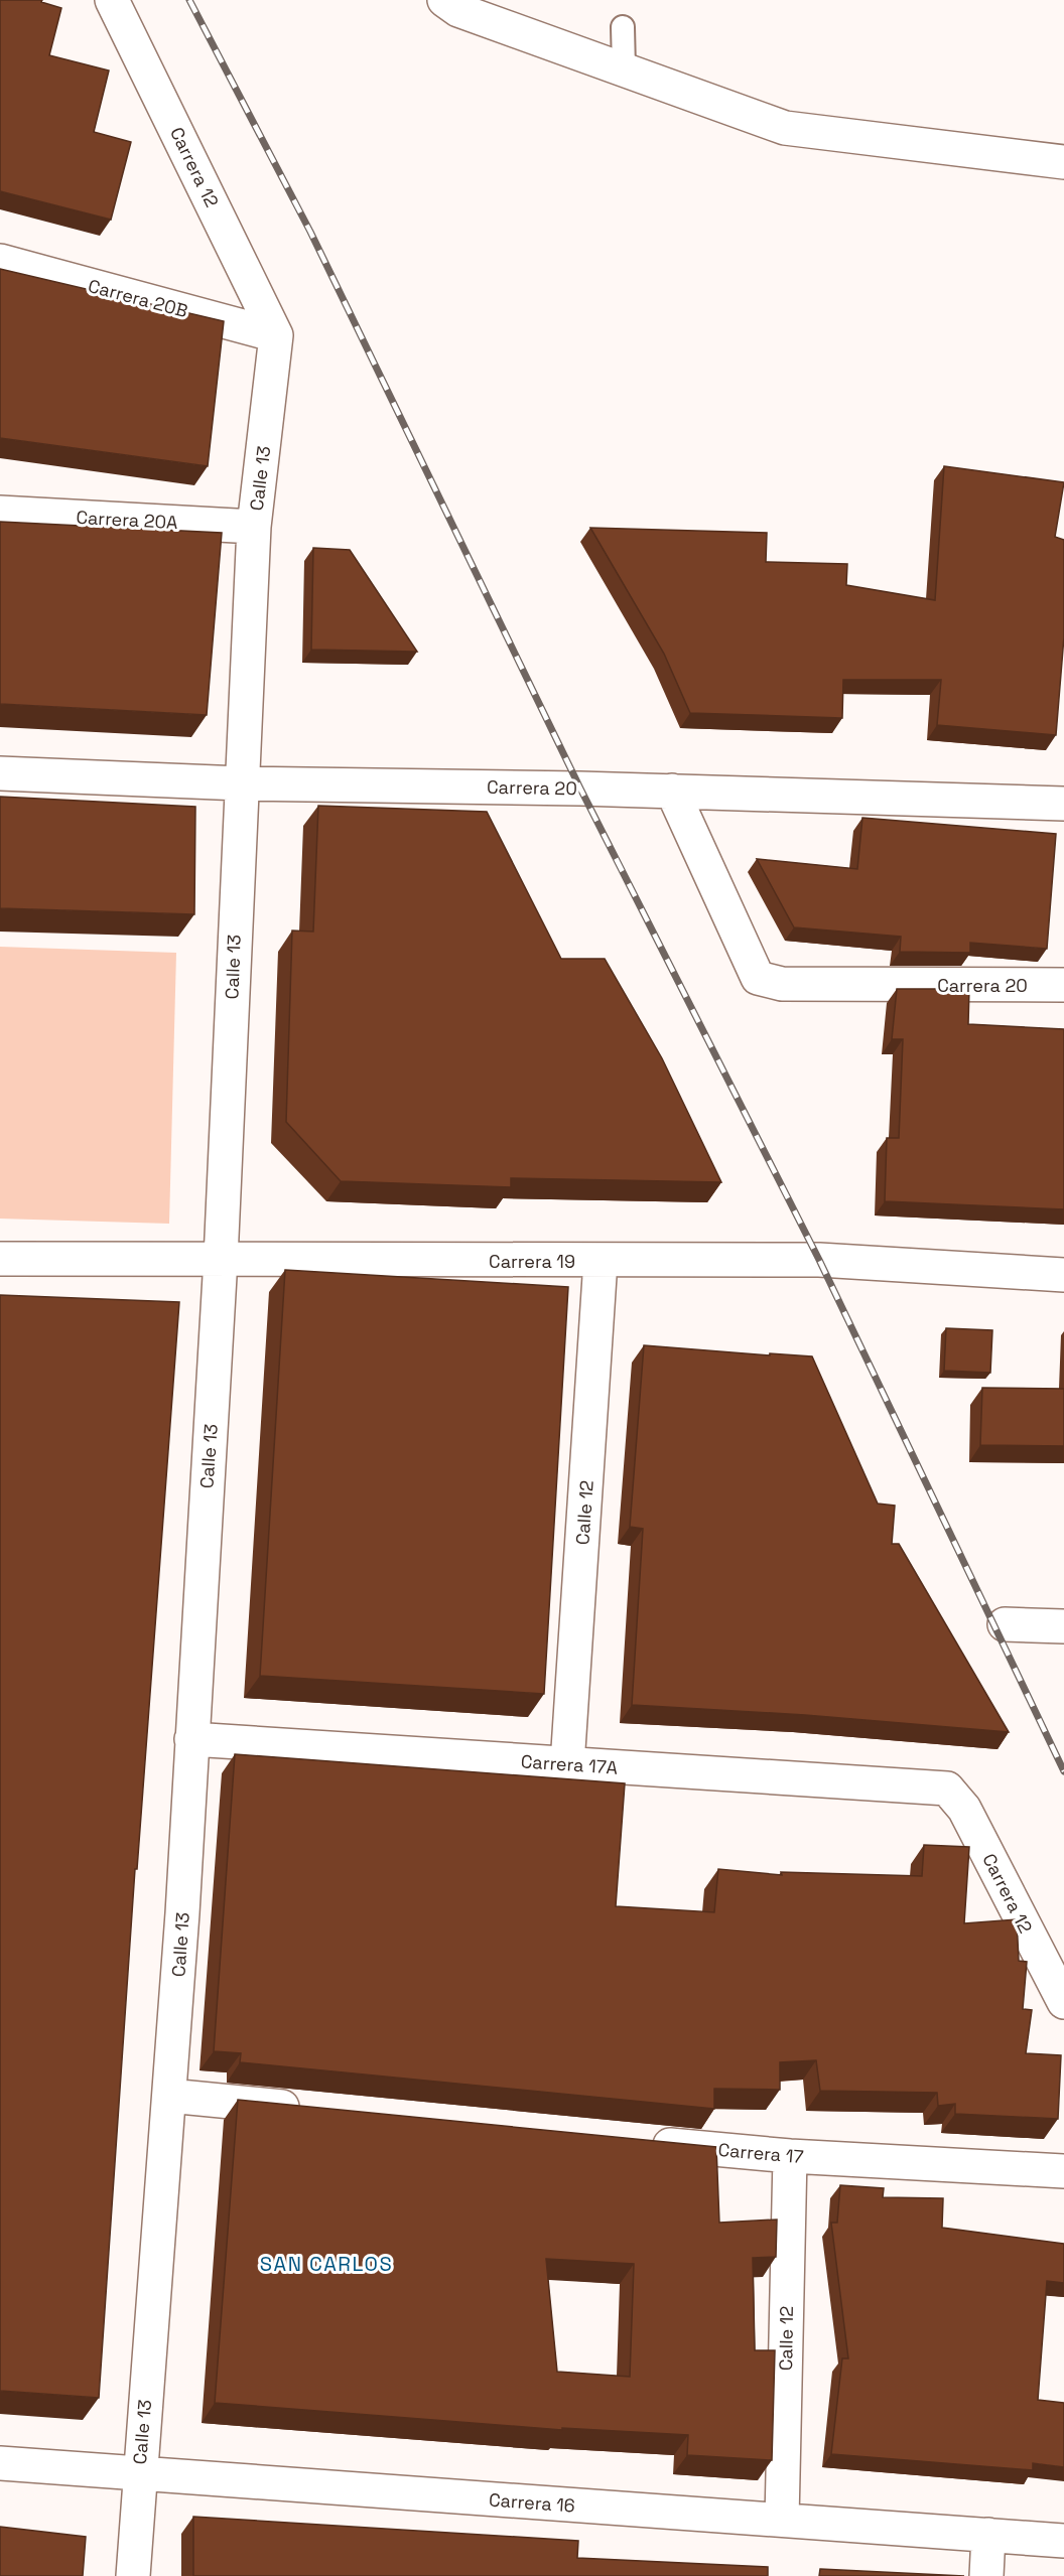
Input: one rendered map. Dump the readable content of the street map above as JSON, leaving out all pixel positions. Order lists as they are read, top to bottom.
{
  "streets": {
    "street": [
      "Carrera 12",
      "Carrera 20B",
      "Calle 13",
      "Carrera 20A",
      "Carrera 20",
      "Carrera 19",
      "Calle 12",
      "Carrera 17A",
      "Carrera 17",
      "Carrera 16"
    ]
  },
  "crossings": [
    ["Carrera 12", "Carrera 20B"],
    ["Carrera 12", "Calle 13"],
    ["Carrera 12", "Carrera 17A"],
    ["Carrera 20B", "Calle 13"],
    ["Calle 13", "Carrera 20A"],
    ["Calle 13", "Carrera 20"],
    ["Calle 13", "Carrera 19"],
    ["Calle 13", "Carrera 17A"],
    ["Calle 13", "Carrera 16"],
    ["Carrera 19", "Calle 12"],
    ["Calle 12", "Carrera 17A"],
    ["Calle 12", "Carrera 17"],
    ["Calle 12", "Carrera 16"]
  ],
  "districts": ["SAN CARLOS"]
}
